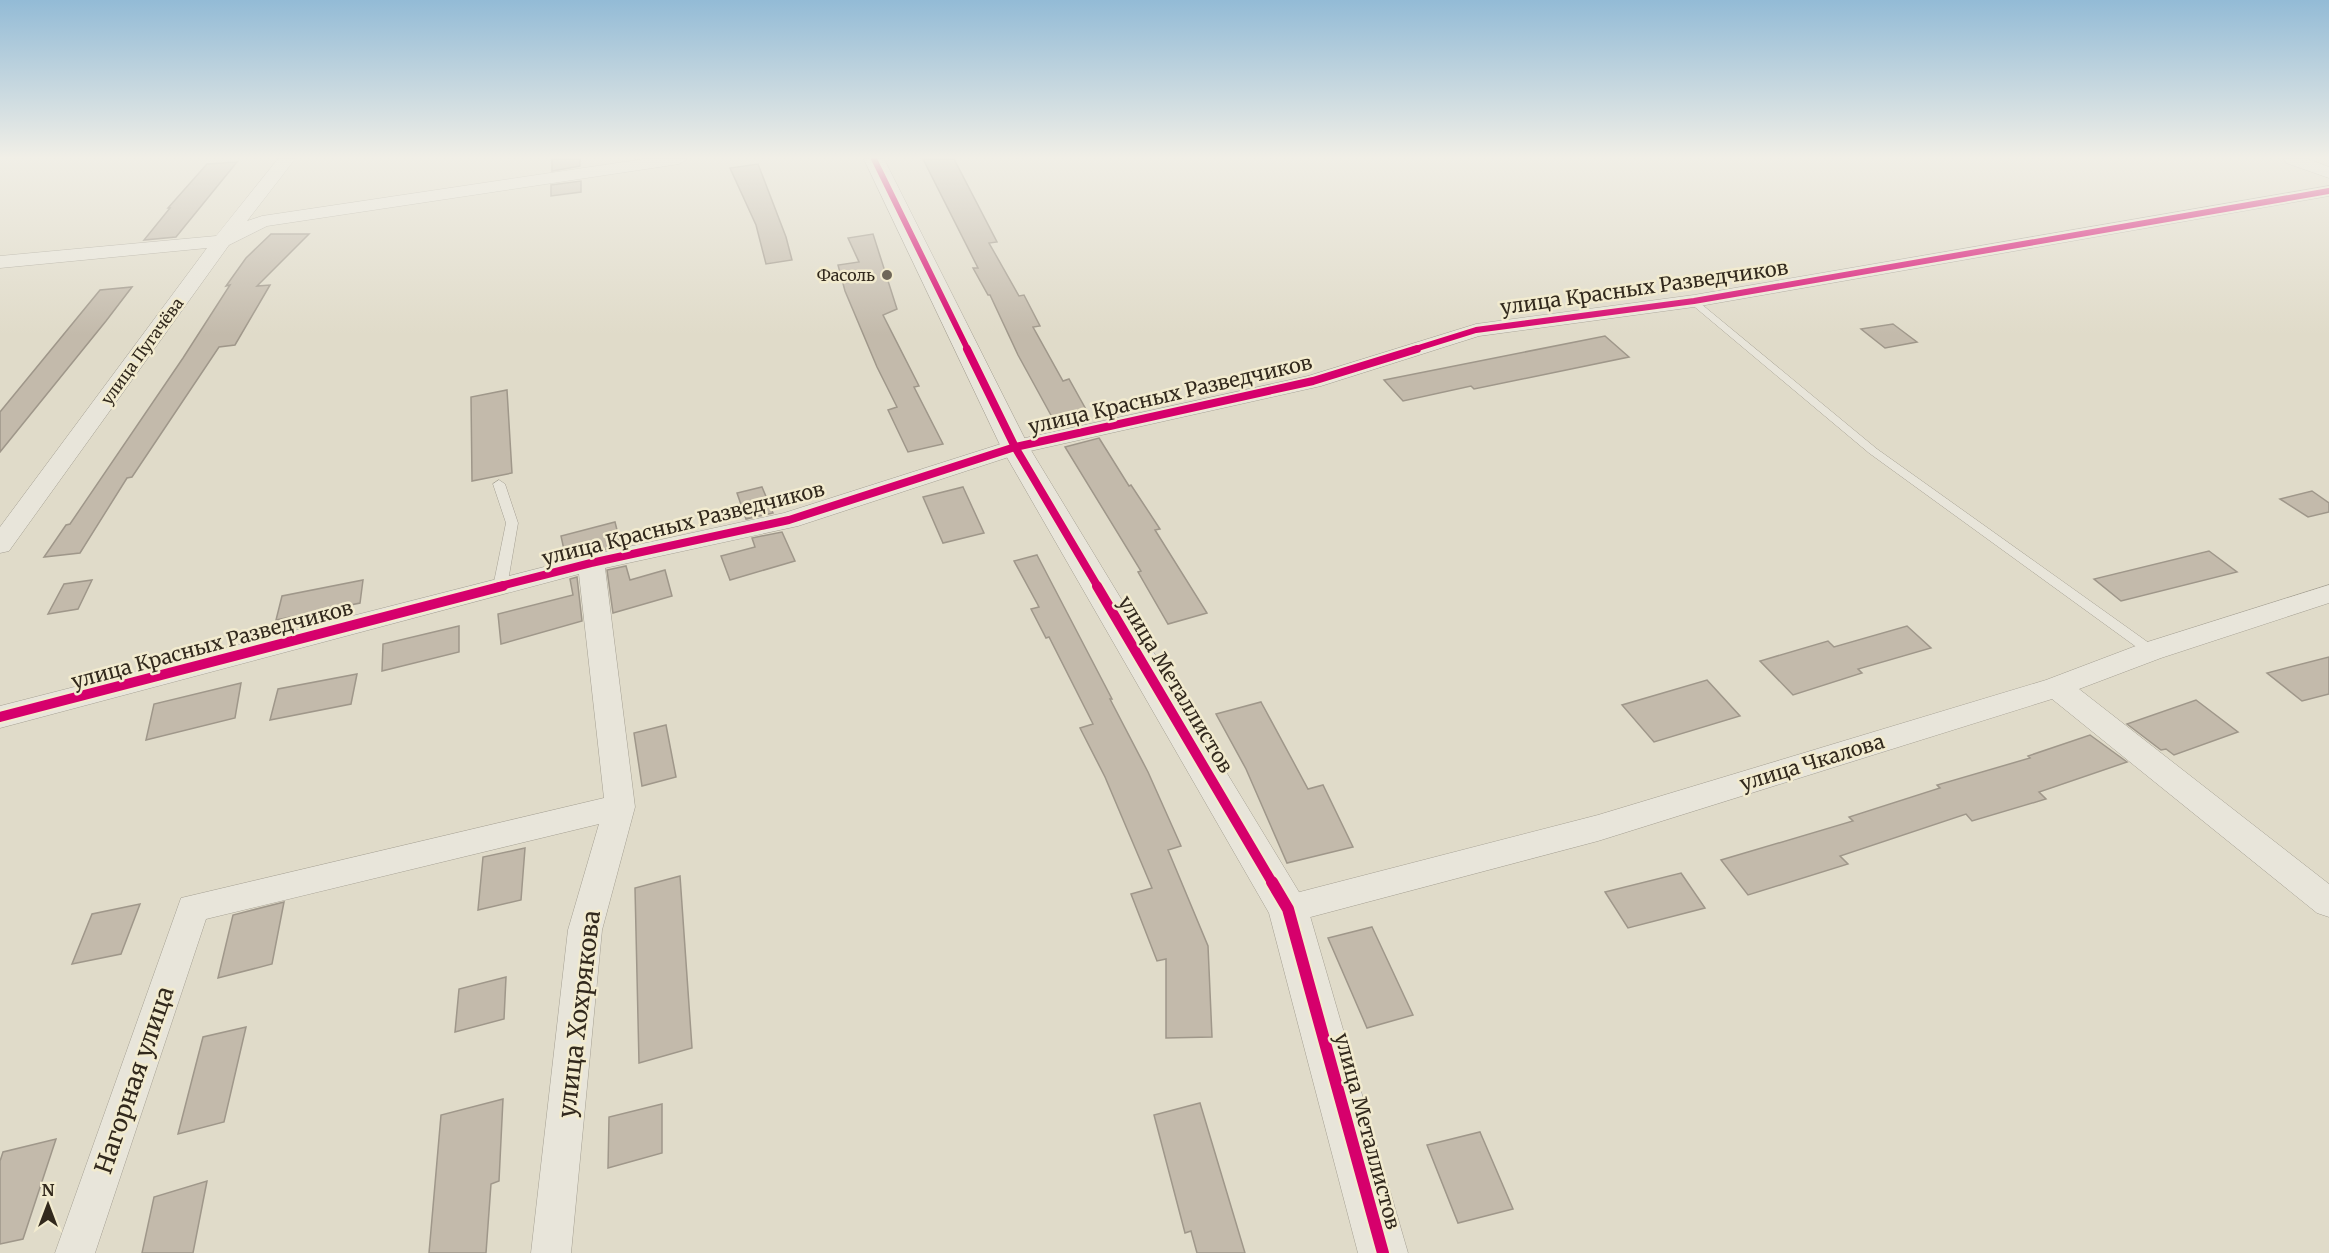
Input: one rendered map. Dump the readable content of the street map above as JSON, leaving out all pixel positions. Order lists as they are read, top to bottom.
{
  "streets": {
    "street": [
      "улица Красных Разведчиков",
      "улица Пугачёва",
      "улица Металлистов",
      "улица Чкалова",
      "улица Хохрякова",
      "Нагорная улица"
    ]
  },
  "crossings": [
    ["улица Красных Разведчиков", "улица Металлистов"],
    ["улица Красных Разведчиков", "улица Хохрякова"],
    ["улица Металлистов", "улица Чкалова"],
    ["улица Хохрякова", "Нагорная улица"]
  ],
  "places": ["Фасоль"],
  "north": "top"
}
